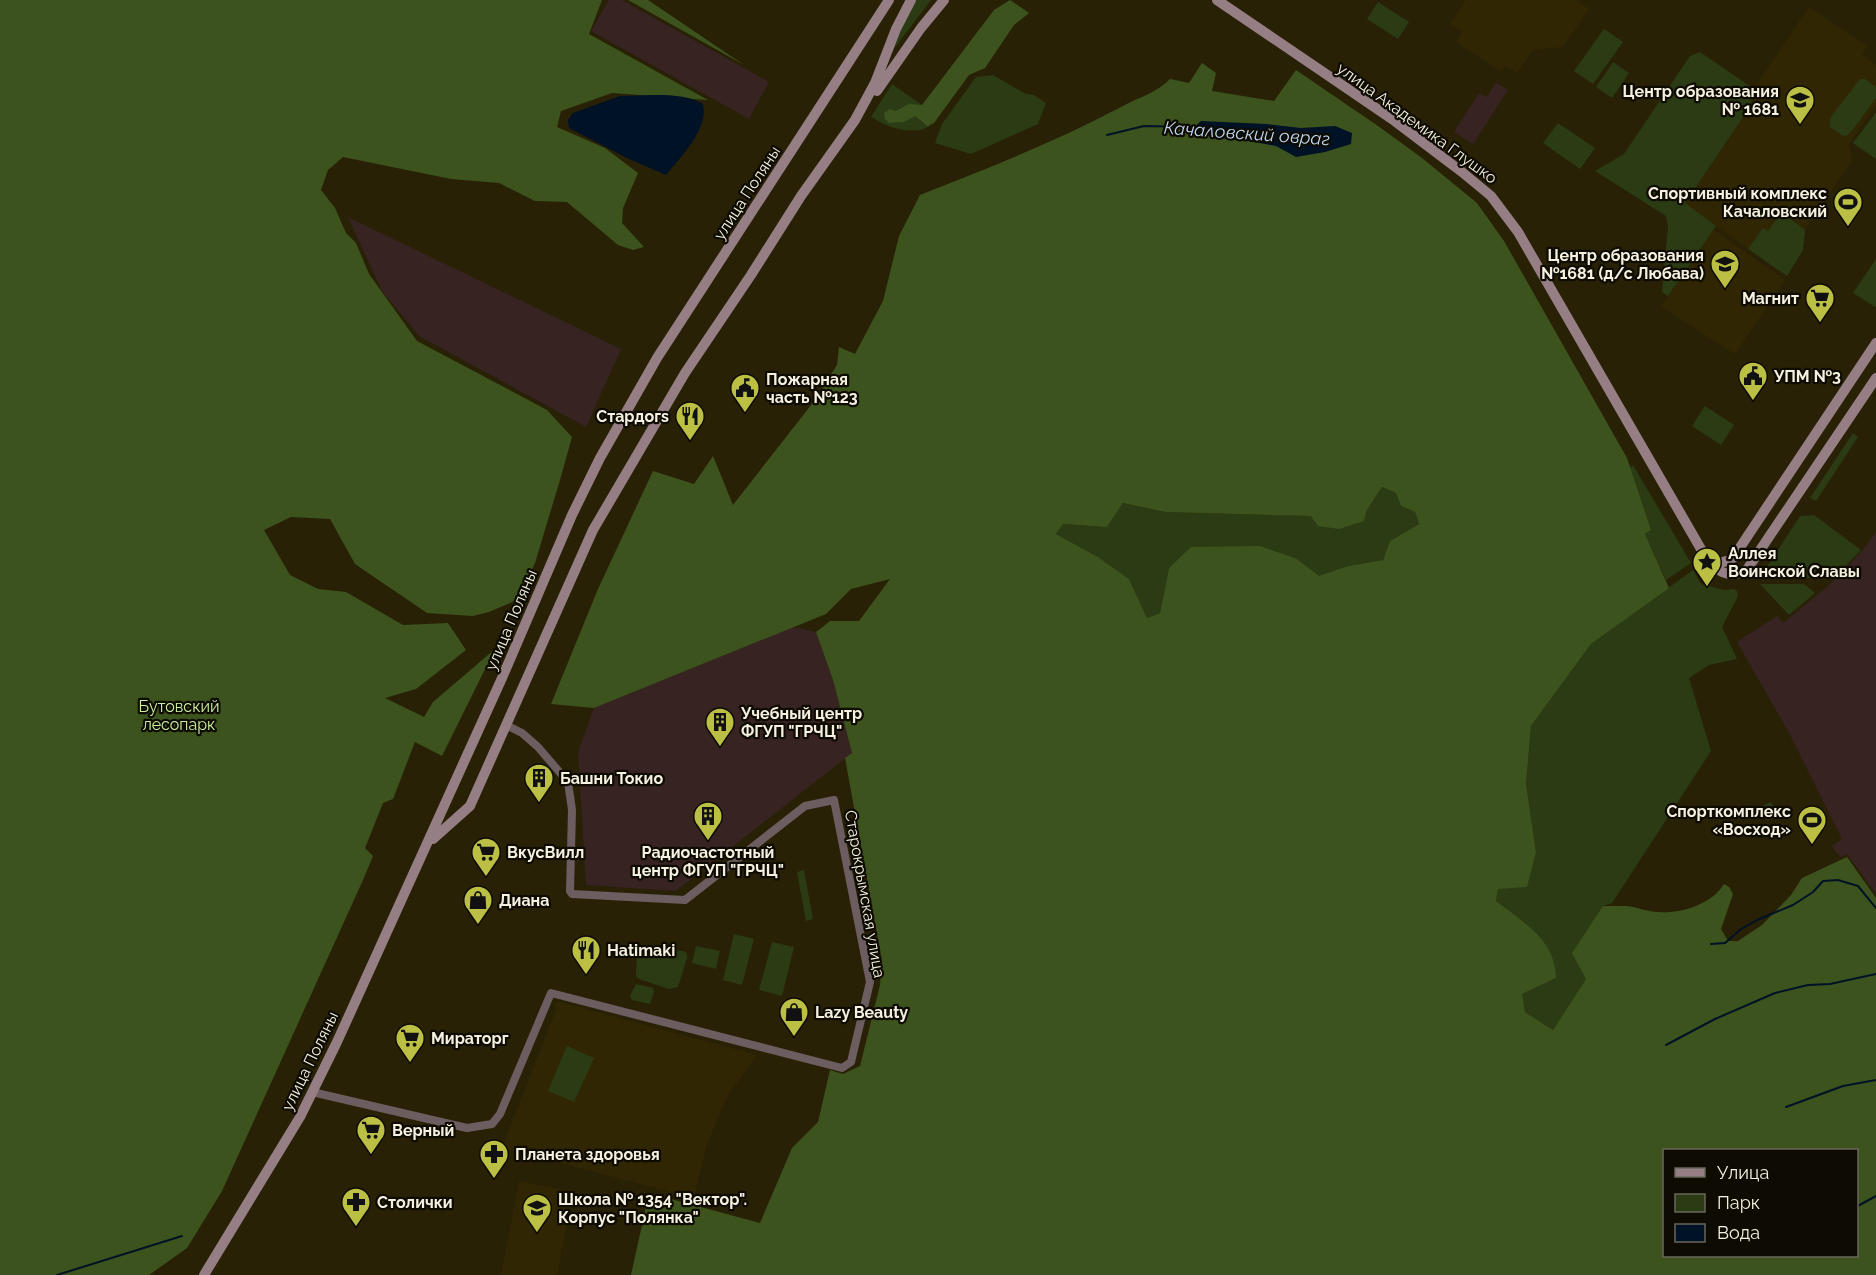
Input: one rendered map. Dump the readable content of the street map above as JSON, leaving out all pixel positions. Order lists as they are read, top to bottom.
{
  "streets": {
    "main road": ["улица Академика Глушко", "улица Поляны"],
    "street": ["Старокрымская улица"]
  },
  "crossings": [
    ["улица Поляны", "Старокрымская улица"]
  ],
  "water": ["Качаловский овраг"],
  "parks": ["Бутовский лесопарк"],
  "places": {
    "school or university": ["Центр образования № 1681", "Центр образования №1681 (д/с Любава)", "Школа № 1354 \"Вектор\". Корпус \"Полянка\""],
    "sports": ["Спортивный комплекс Качаловский", "Спорткомплекс «Восход»"],
    "supermarket": [
      "Магнит",
      "ВкусВилл",
      "Мираторг",
      "Верный"
    ],
    "public building": ["УПМ №3", "Пожарная часть №123"],
    "restaurant": ["Стардогs", "Hatimaki"],
    "place": ["Аллея Воинской Славы"],
    "building": ["Учебный центр ФГУП \"ГРЧЦ\"", "Башни Токио", "Радиочастотный центр ФГУП \"ГРЧЦ\""],
    "shop": ["Диана", "Lazy Beauty"],
    "pharmacy": ["Планета здоровья", "Столички"]
  },
  "legend": ["Улица", "Парк", "Вода"]
}
